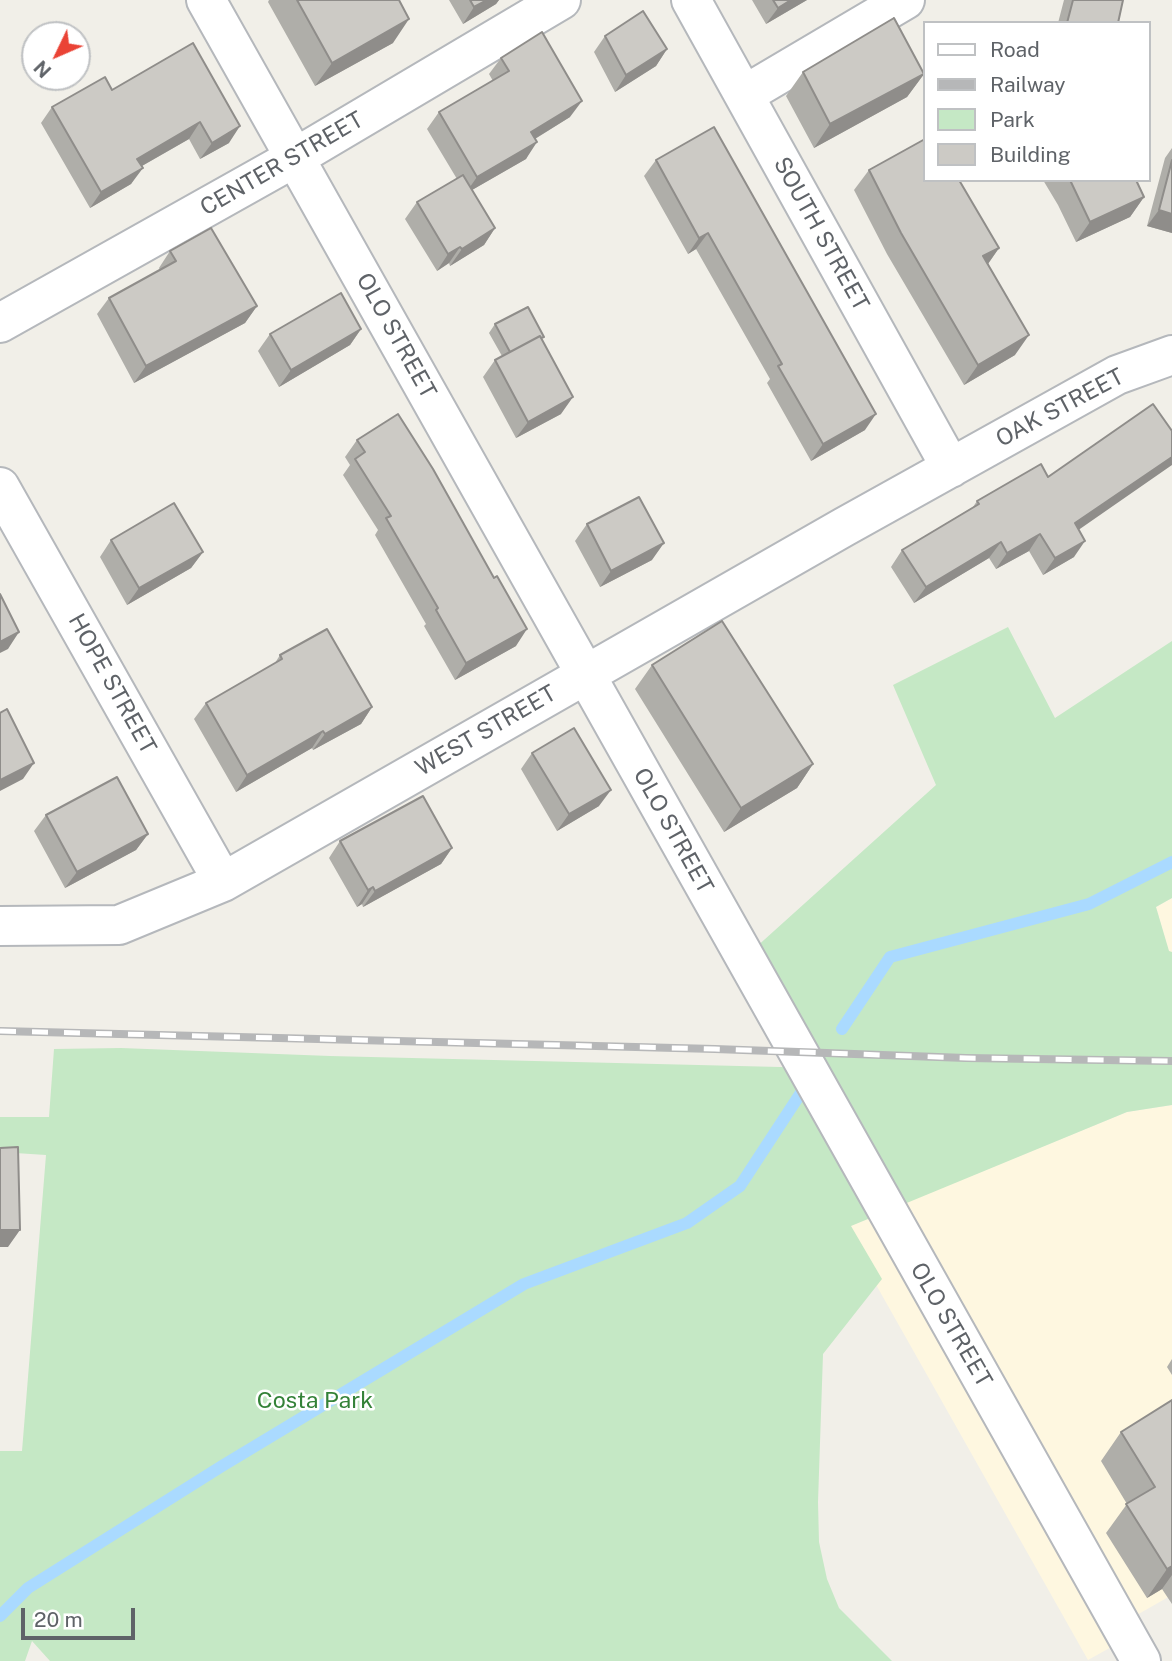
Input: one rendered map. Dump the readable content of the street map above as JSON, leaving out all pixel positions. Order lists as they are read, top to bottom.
{
  "streets": {
    "street": [
      "CENTER STREET",
      "SOUTH STREET",
      "OLO STREET",
      "OAK STREET",
      "HOPE STREET",
      "WEST STREET"
    ]
  },
  "crossings": [
    ["CENTER STREET", "OLO STREET"],
    ["SOUTH STREET", "OAK STREET"],
    ["SOUTH STREET", "WEST STREET"],
    ["OLO STREET", "WEST STREET"],
    ["OAK STREET", "WEST STREET"],
    ["HOPE STREET", "WEST STREET"]
  ],
  "parks": ["Costa Park"],
  "legend": [
    "Road",
    "Railway",
    "Park",
    "Building"
  ],
  "scale_bar": "20 m",
  "north": "bottom left"
}
